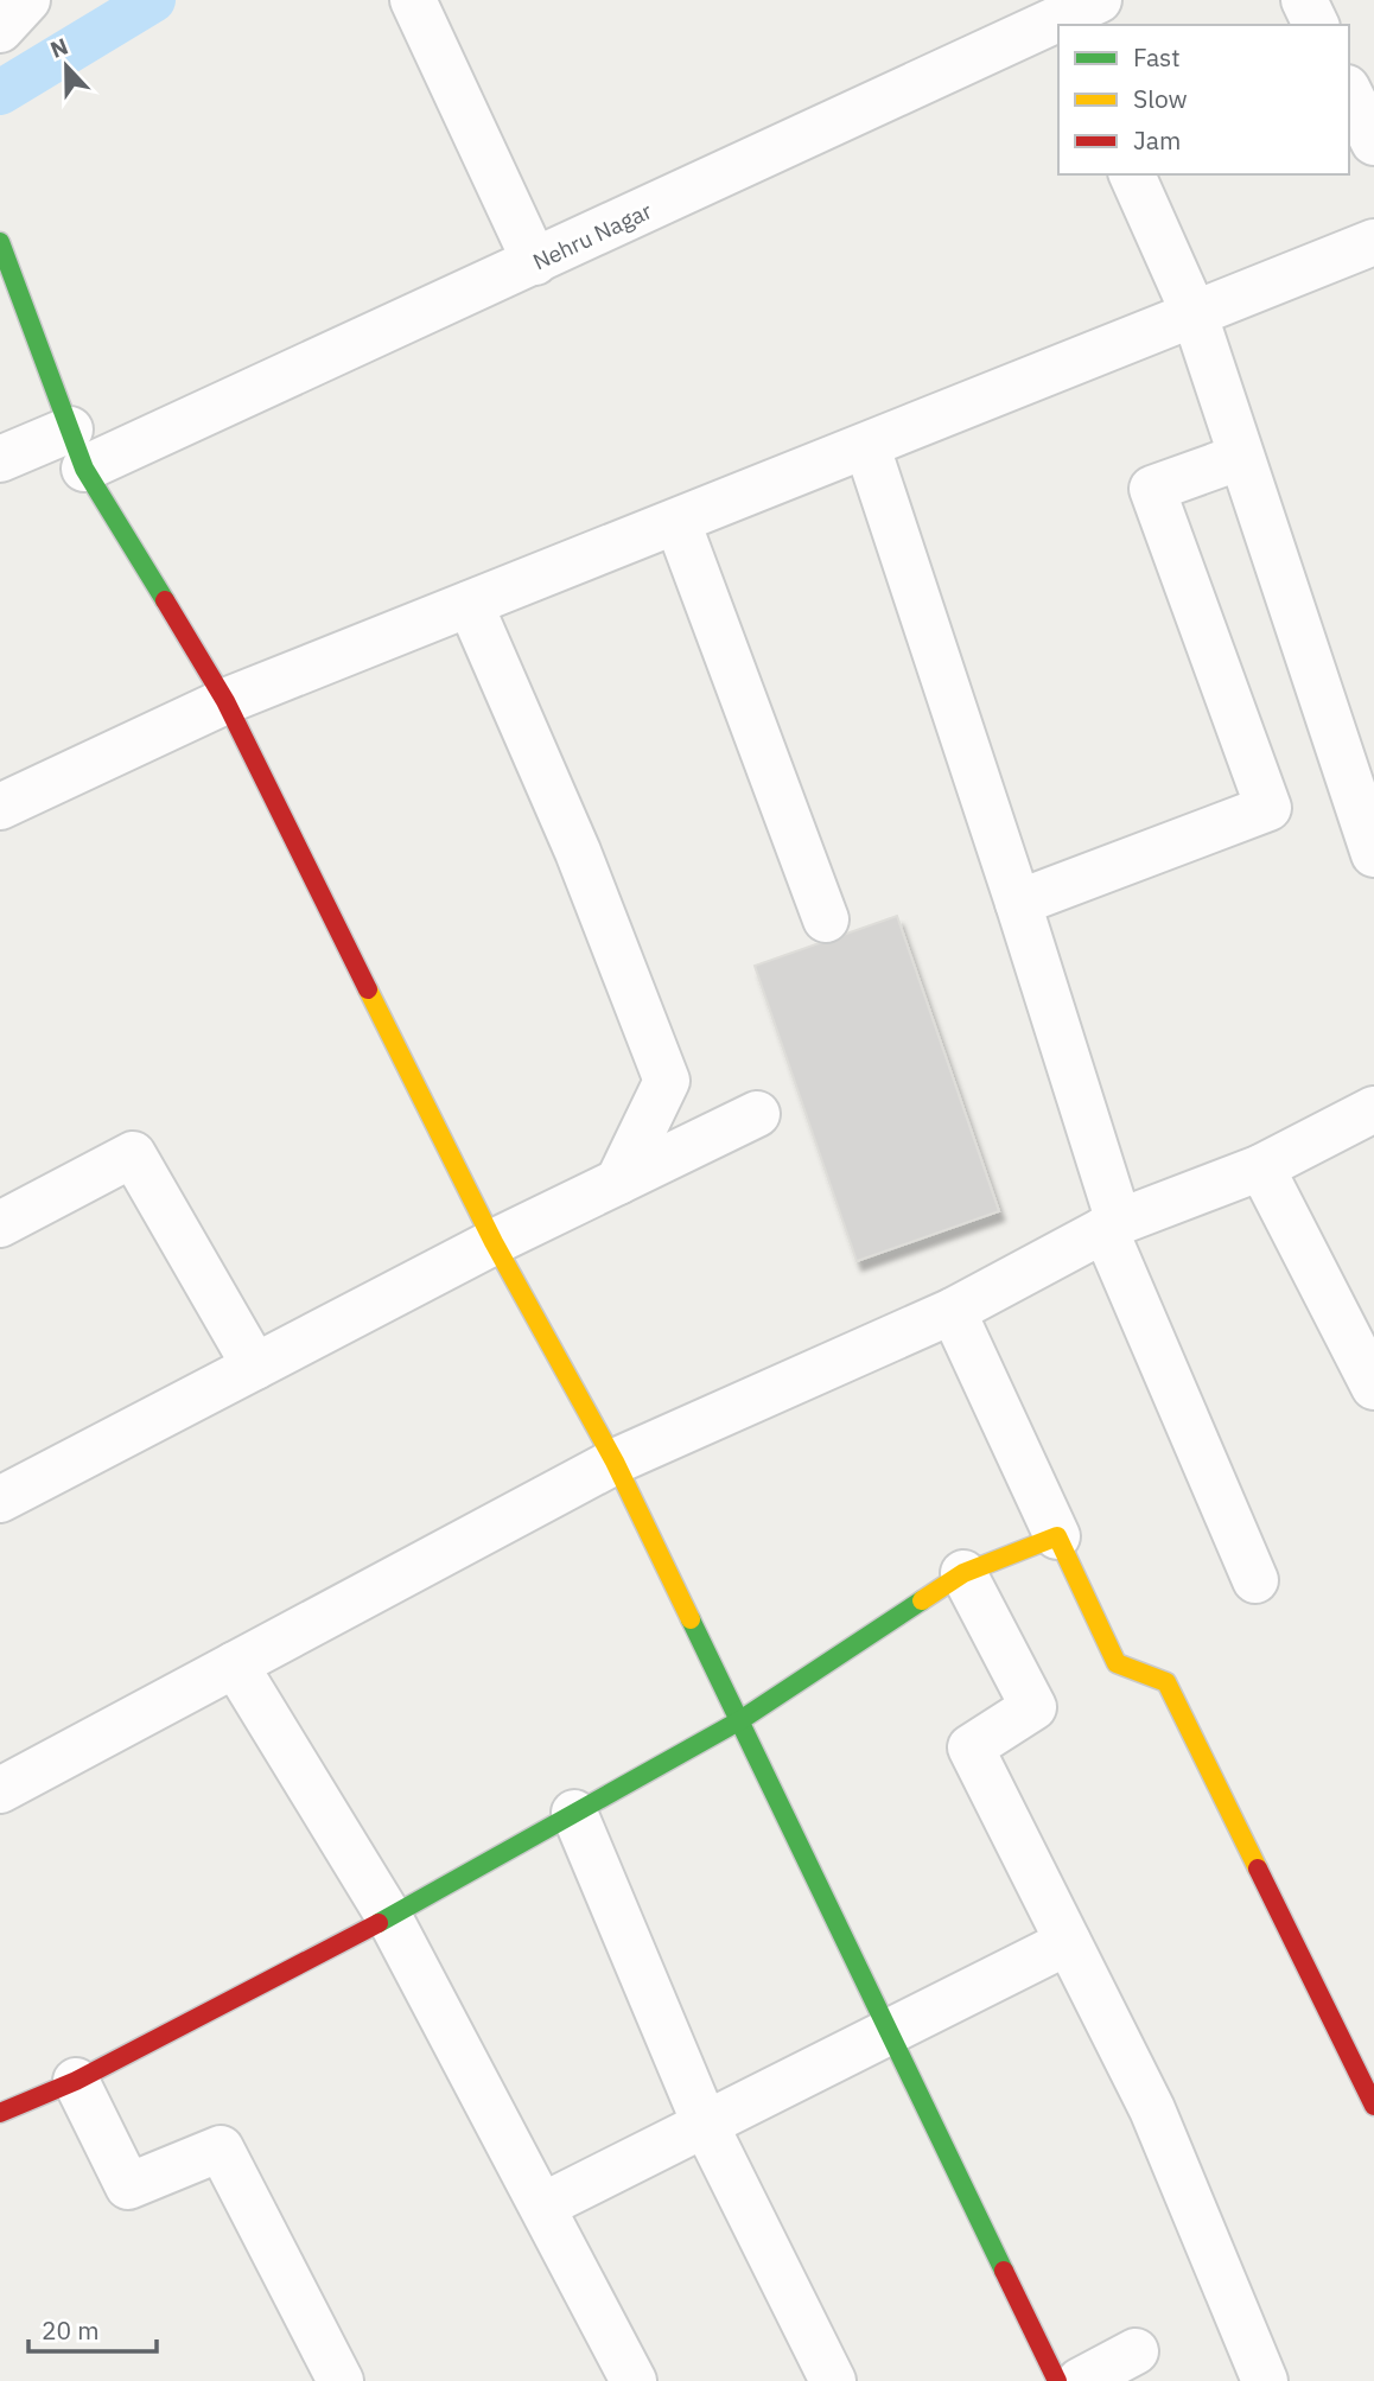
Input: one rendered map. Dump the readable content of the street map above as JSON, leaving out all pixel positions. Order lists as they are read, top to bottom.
{
  "streets": {
    "street": ["Nehru Nagar"]
  },
  "legend": ["Fast", "Slow", "Jam"],
  "scale_bar": "20 m",
  "north": "top"
}
